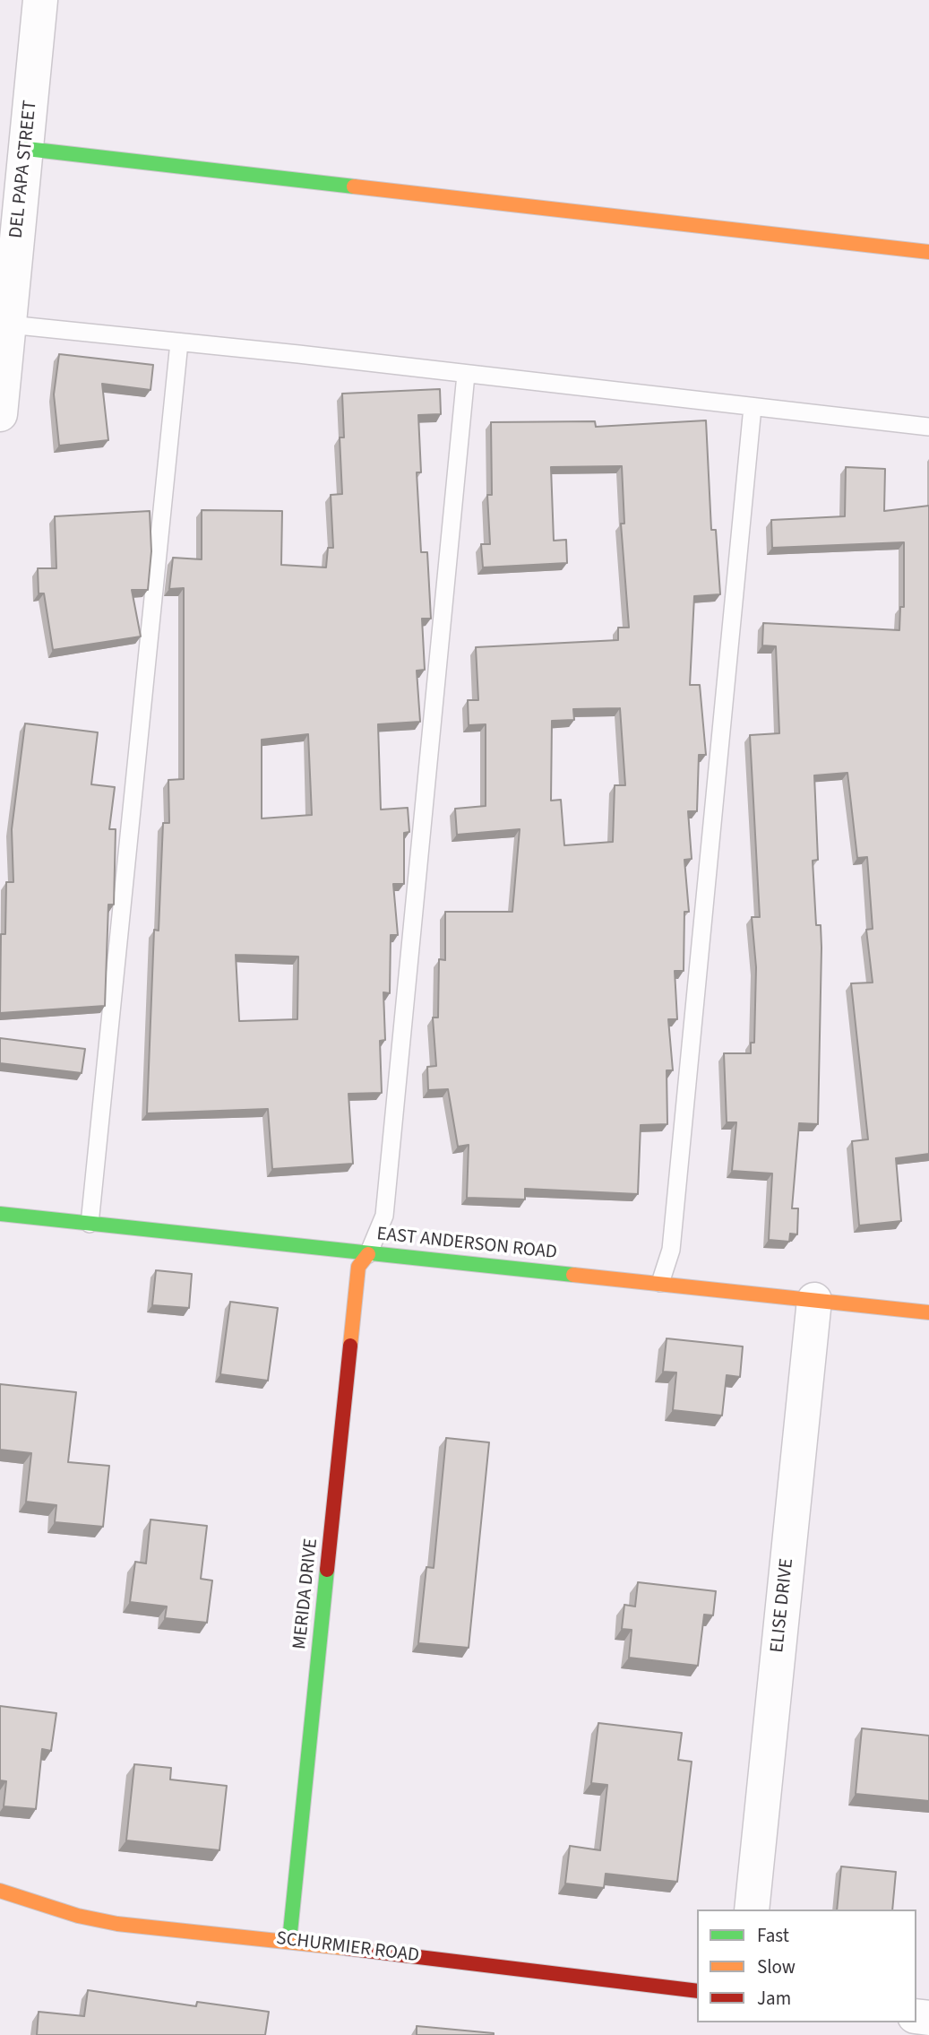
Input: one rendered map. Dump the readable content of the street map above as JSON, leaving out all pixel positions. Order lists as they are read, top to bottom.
{
  "streets": {
    "street": [
      "DEL PAPA STREET",
      "EAST ANDERSON ROAD",
      "MERIDA DRIVE",
      "ELISE DRIVE",
      "SCHURMIER ROAD"
    ]
  },
  "crossings": [
    ["EAST ANDERSON ROAD", "MERIDA DRIVE"],
    ["EAST ANDERSON ROAD", "ELISE DRIVE"],
    ["MERIDA DRIVE", "SCHURMIER ROAD"]
  ],
  "legend": ["Fast", "Slow", "Jam"]
}
